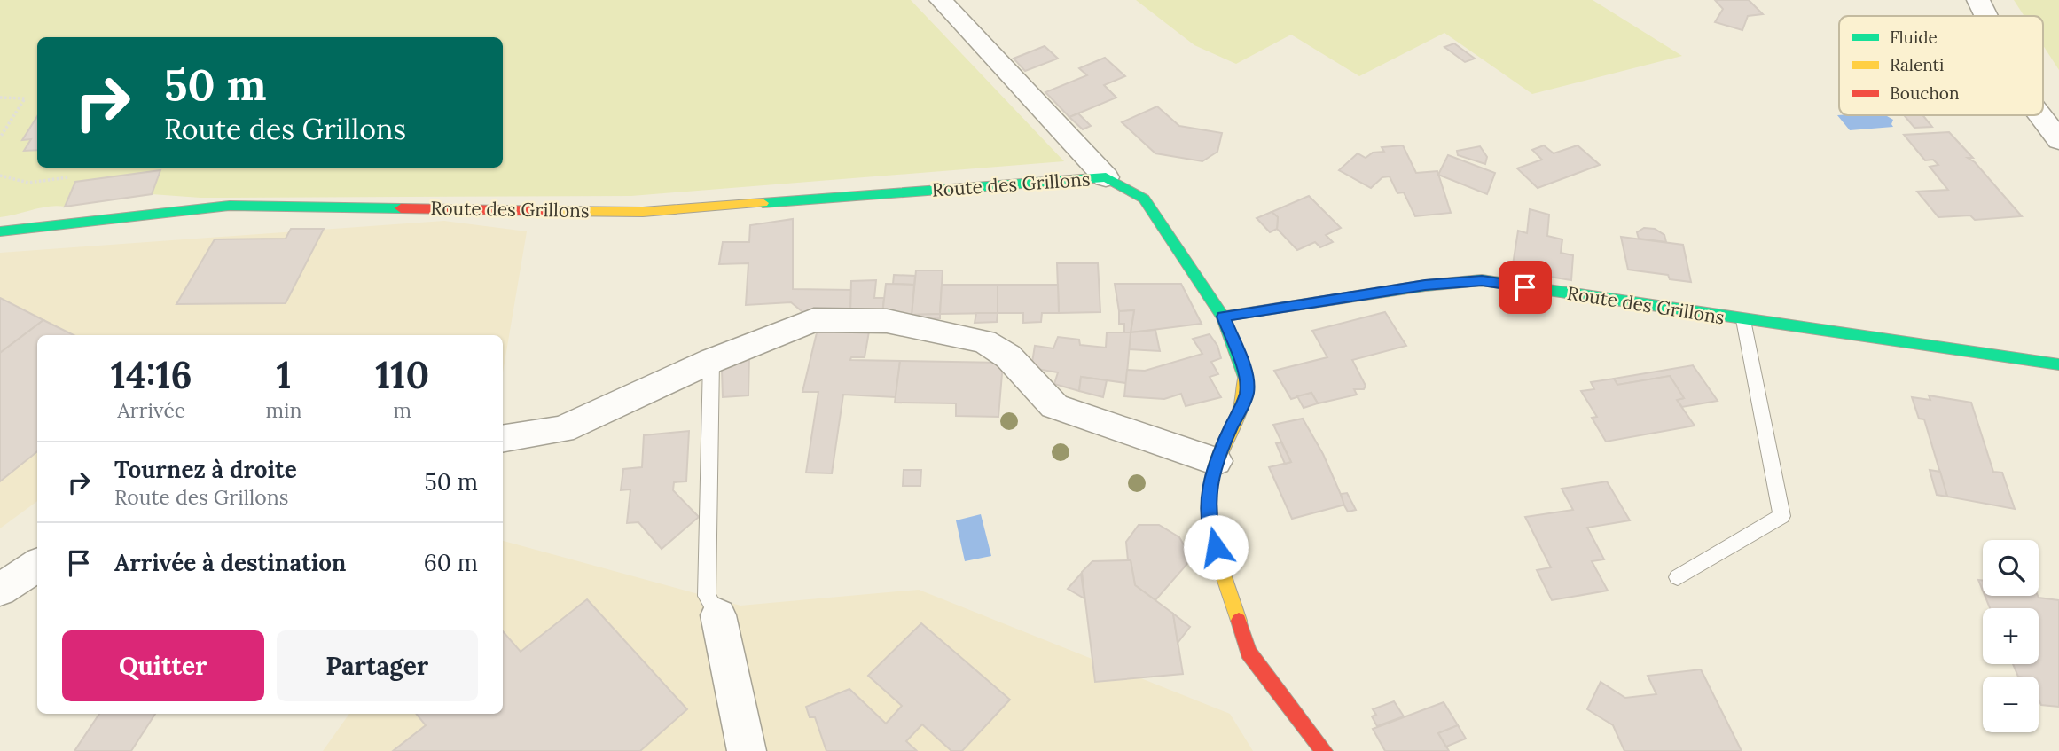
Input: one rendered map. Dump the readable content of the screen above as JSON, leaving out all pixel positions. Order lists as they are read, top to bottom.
{
  "streets": {
    "street": ["Route des Grillons"]
  },
  "legend": ["Fluide", "Ralenti", "Bouchon"],
  "page": {
    "turn": ["50 m", "Route des Grillons"],
    "eta": [
      "14:16",
      "Arrivée",
      "1",
      "min",
      "110",
      "m"
    ],
    "list": [
      {
        "name": "Tournez à droite",
        "note": "Route des Grillons",
        "value": "50 m"
      },
      {
        "name": "Arrivée à destination",
        "value": "60 m"
      }
    ],
    "map_buttons": ["+", "−"],
    "buttons": ["Quitter", "Partager"]
  }
}
